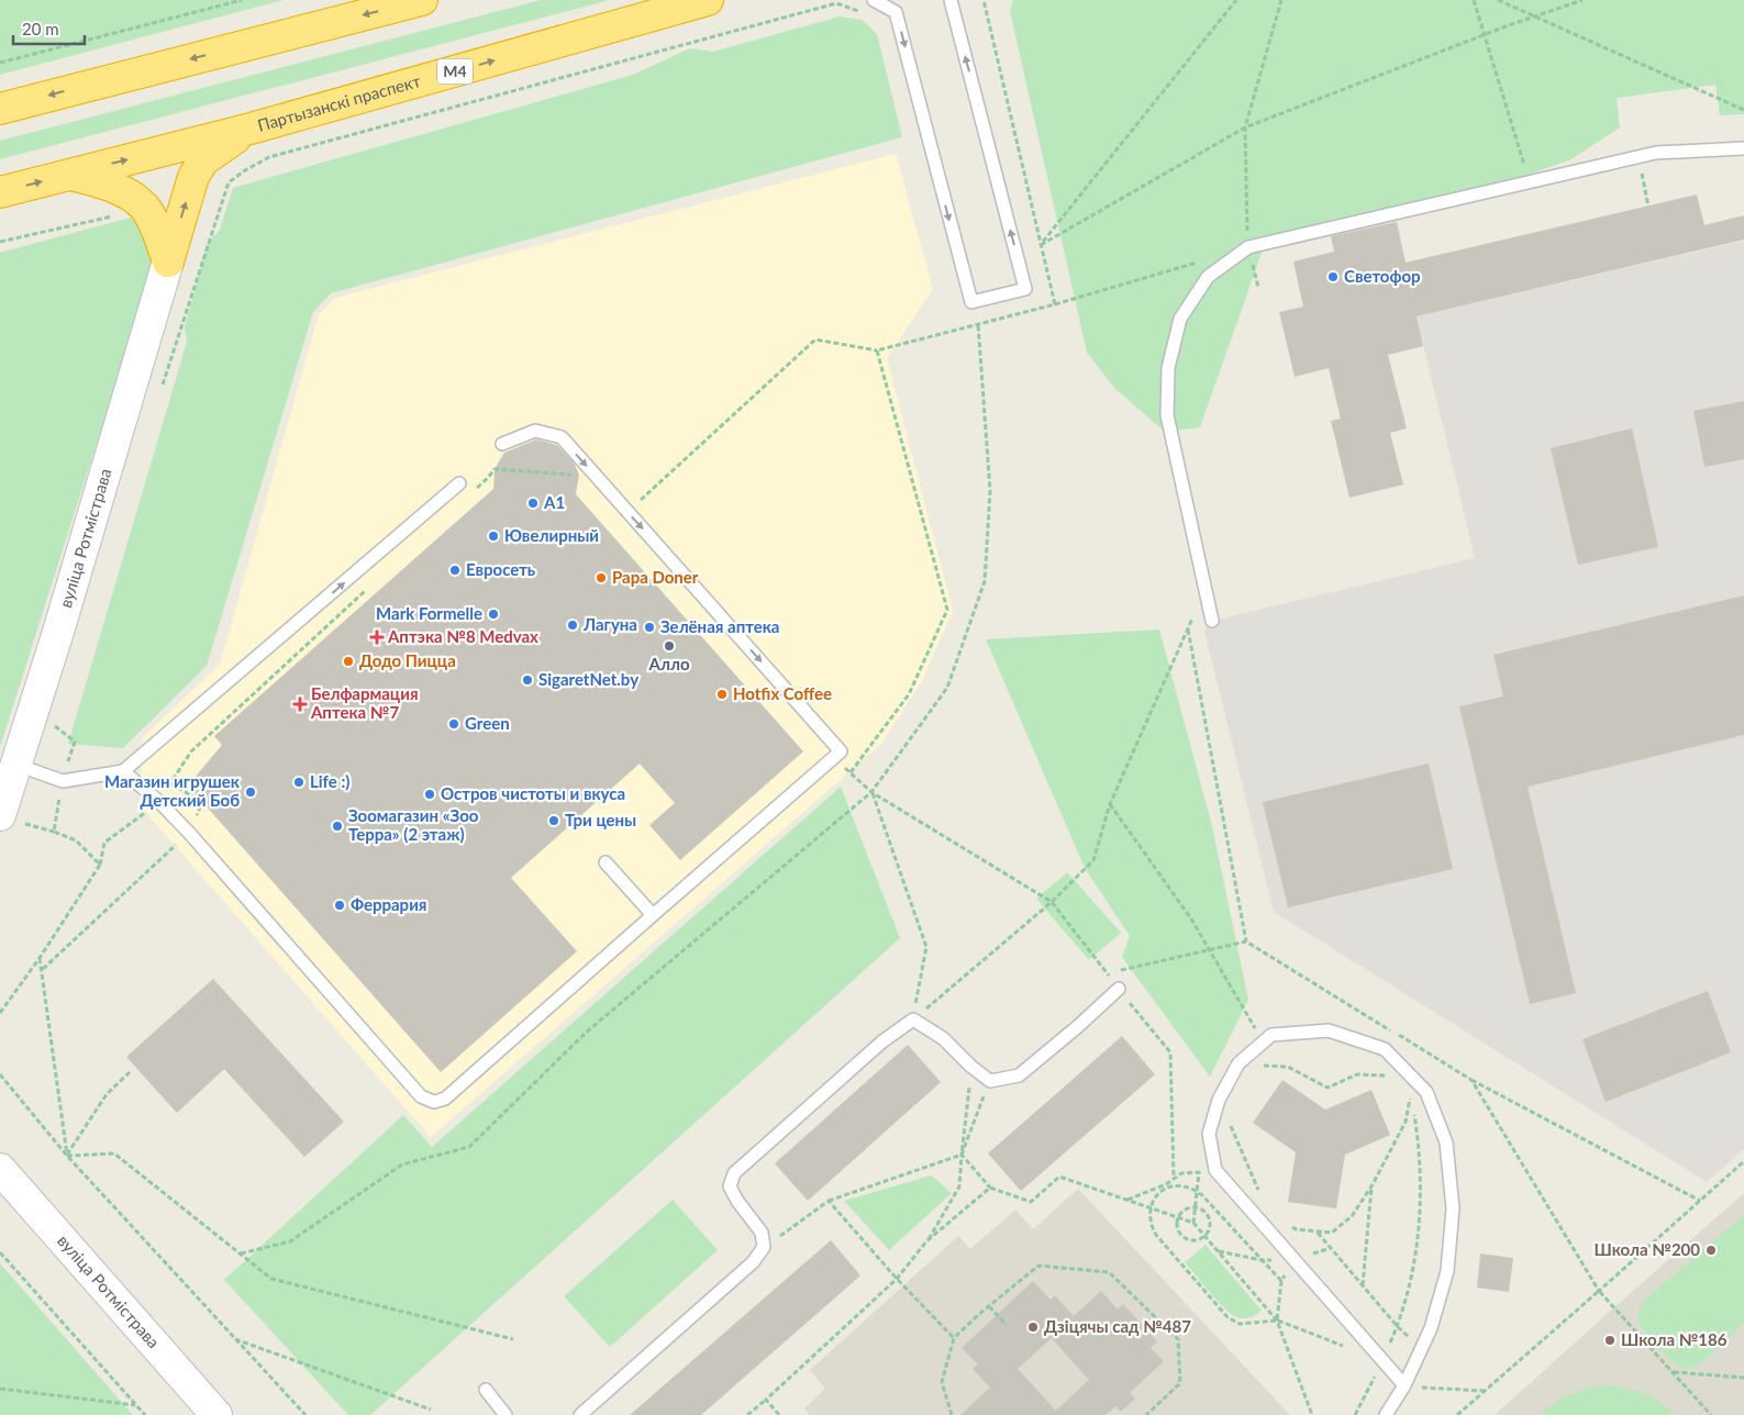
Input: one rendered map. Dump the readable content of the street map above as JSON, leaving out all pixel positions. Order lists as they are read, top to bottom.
{
  "streets": {
    "highway": ["М4", "Партызанскі праспект"],
    "street": ["вуліца Ротмістрава"]
  },
  "places": {
    "other": [
      "Светофор",
      "A1",
      "Ювелирный",
      "Евросеть",
      "Papa Doner",
      "Mark Formelle",
      "Лагуна",
      "Зелёная аптека",
      "Алло",
      "Додо Пицца",
      "SigaretNet.by",
      "Hotfix Coffee",
      "Green",
      "Life :)",
      "Магазин игрушек Детский Боб",
      "Остров чистоты и вкуса",
      "Три цены",
      "Зоомагазин «Зоо Терра» (2 этаж)",
      "Феррария",
      "Школа №200",
      "Дзіцячы сад №487",
      "Школа №186"
    ],
    "health": ["Аптэка №8 Medvax", "Белфармация Аптека №7"]
  },
  "scale_bar": "20 m"
}
